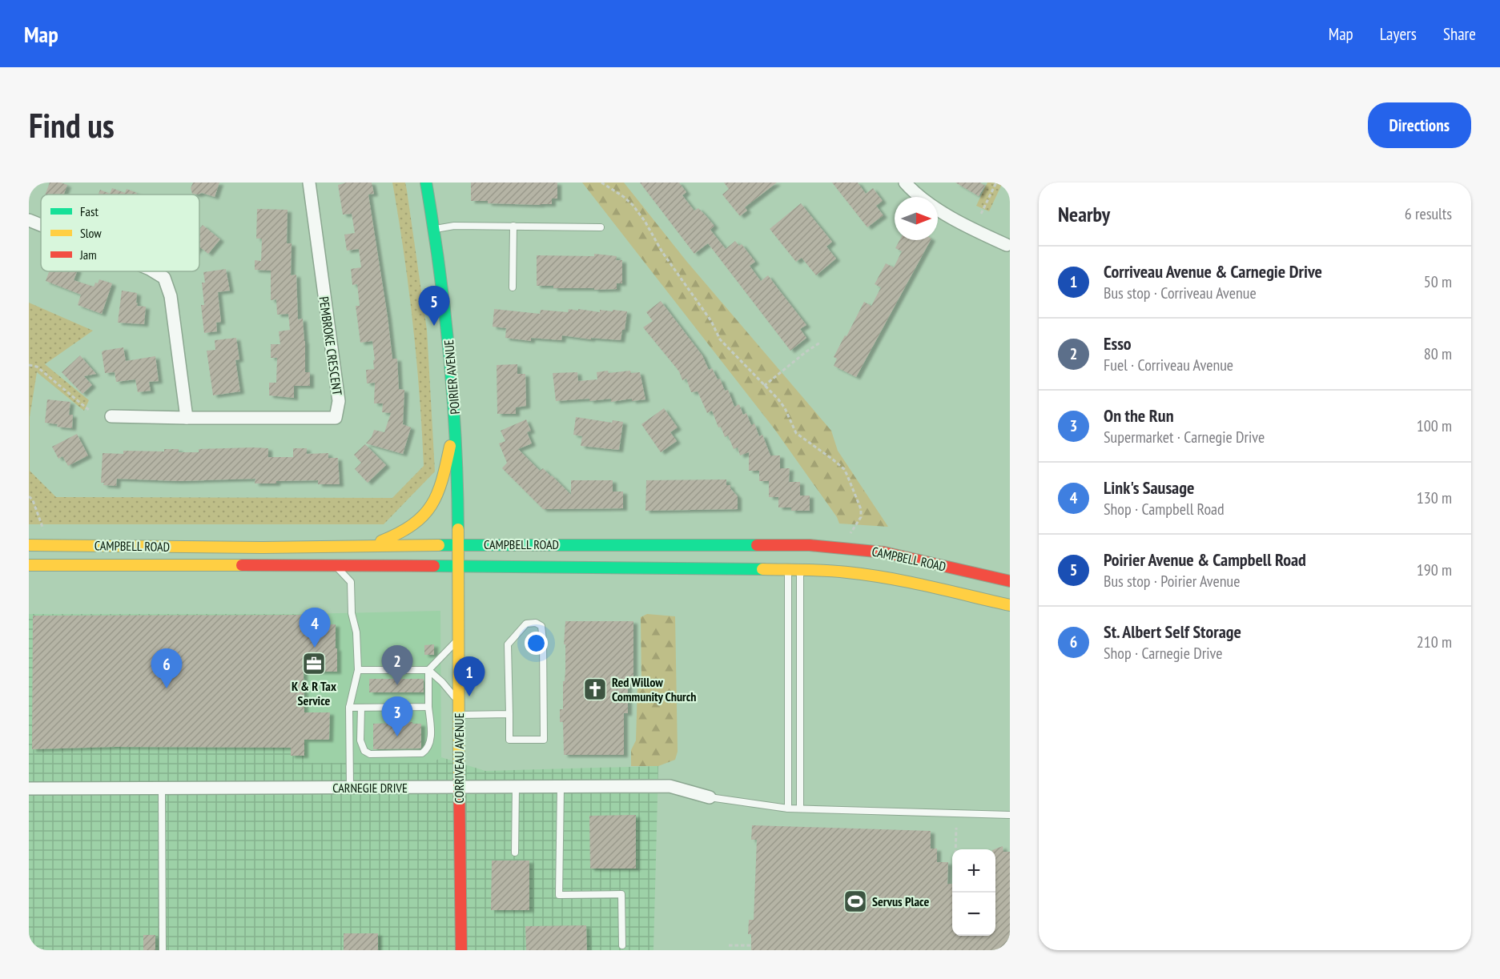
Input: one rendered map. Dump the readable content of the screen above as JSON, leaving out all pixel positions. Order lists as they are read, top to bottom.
{
  "streets": {
    "street": [
      "PEMBROKE CRESCENT",
      "POIRIER AVENUE",
      "CAMPBELL ROAD",
      "CORRIVEAU AVENUE",
      "CARNEGIE DRIVE"
    ]
  },
  "crossings": [
    ["POIRIER AVENUE", "CAMPBELL ROAD"],
    ["POIRIER AVENUE", "CORRIVEAU AVENUE"],
    ["CAMPBELL ROAD", "CORRIVEAU AVENUE"],
    ["CORRIVEAU AVENUE", "CARNEGIE DRIVE"]
  ],
  "places": {
    "office": ["K & R Tax Service"],
    "church": ["Red Willow Community Church"],
    "sports": ["Servus Place"]
  },
  "legend": ["Fast", "Slow", "Jam"],
  "north": "right",
  "page": {
    "header": "Map",
    "nav": ["Map", "Layers", "Share"],
    "buttons": "Directions",
    "title": "Find us",
    "heading": ["Nearby", "6 results"],
    "list": [
      {
        "mark": "1",
        "name": "Corriveau Avenue & Carnegie Drive",
        "note": "Bus stop · Corriveau Avenue",
        "value": "50 m"
      },
      {
        "mark": "2",
        "name": "Esso",
        "note": "Fuel · Corriveau Avenue",
        "value": "80 m"
      },
      {
        "mark": "3",
        "name": "On the Run",
        "note": "Supermarket · Carnegie Drive",
        "value": "100 m"
      },
      {
        "mark": "4",
        "name": "Link's Sausage",
        "note": "Shop · Campbell Road",
        "value": "130 m"
      },
      {
        "mark": "5",
        "name": "Poirier Avenue & Campbell Road",
        "note": "Bus stop · Poirier Avenue",
        "value": "190 m"
      },
      {
        "mark": "6",
        "name": "St. Albert Self Storage",
        "note": "Shop · Carnegie Drive",
        "value": "210 m"
      }
    ],
    "pins": [
      "5",
      "4",
      "2",
      "6",
      "1",
      "3"
    ],
    "map_buttons": ["+", "−"]
  }
}
